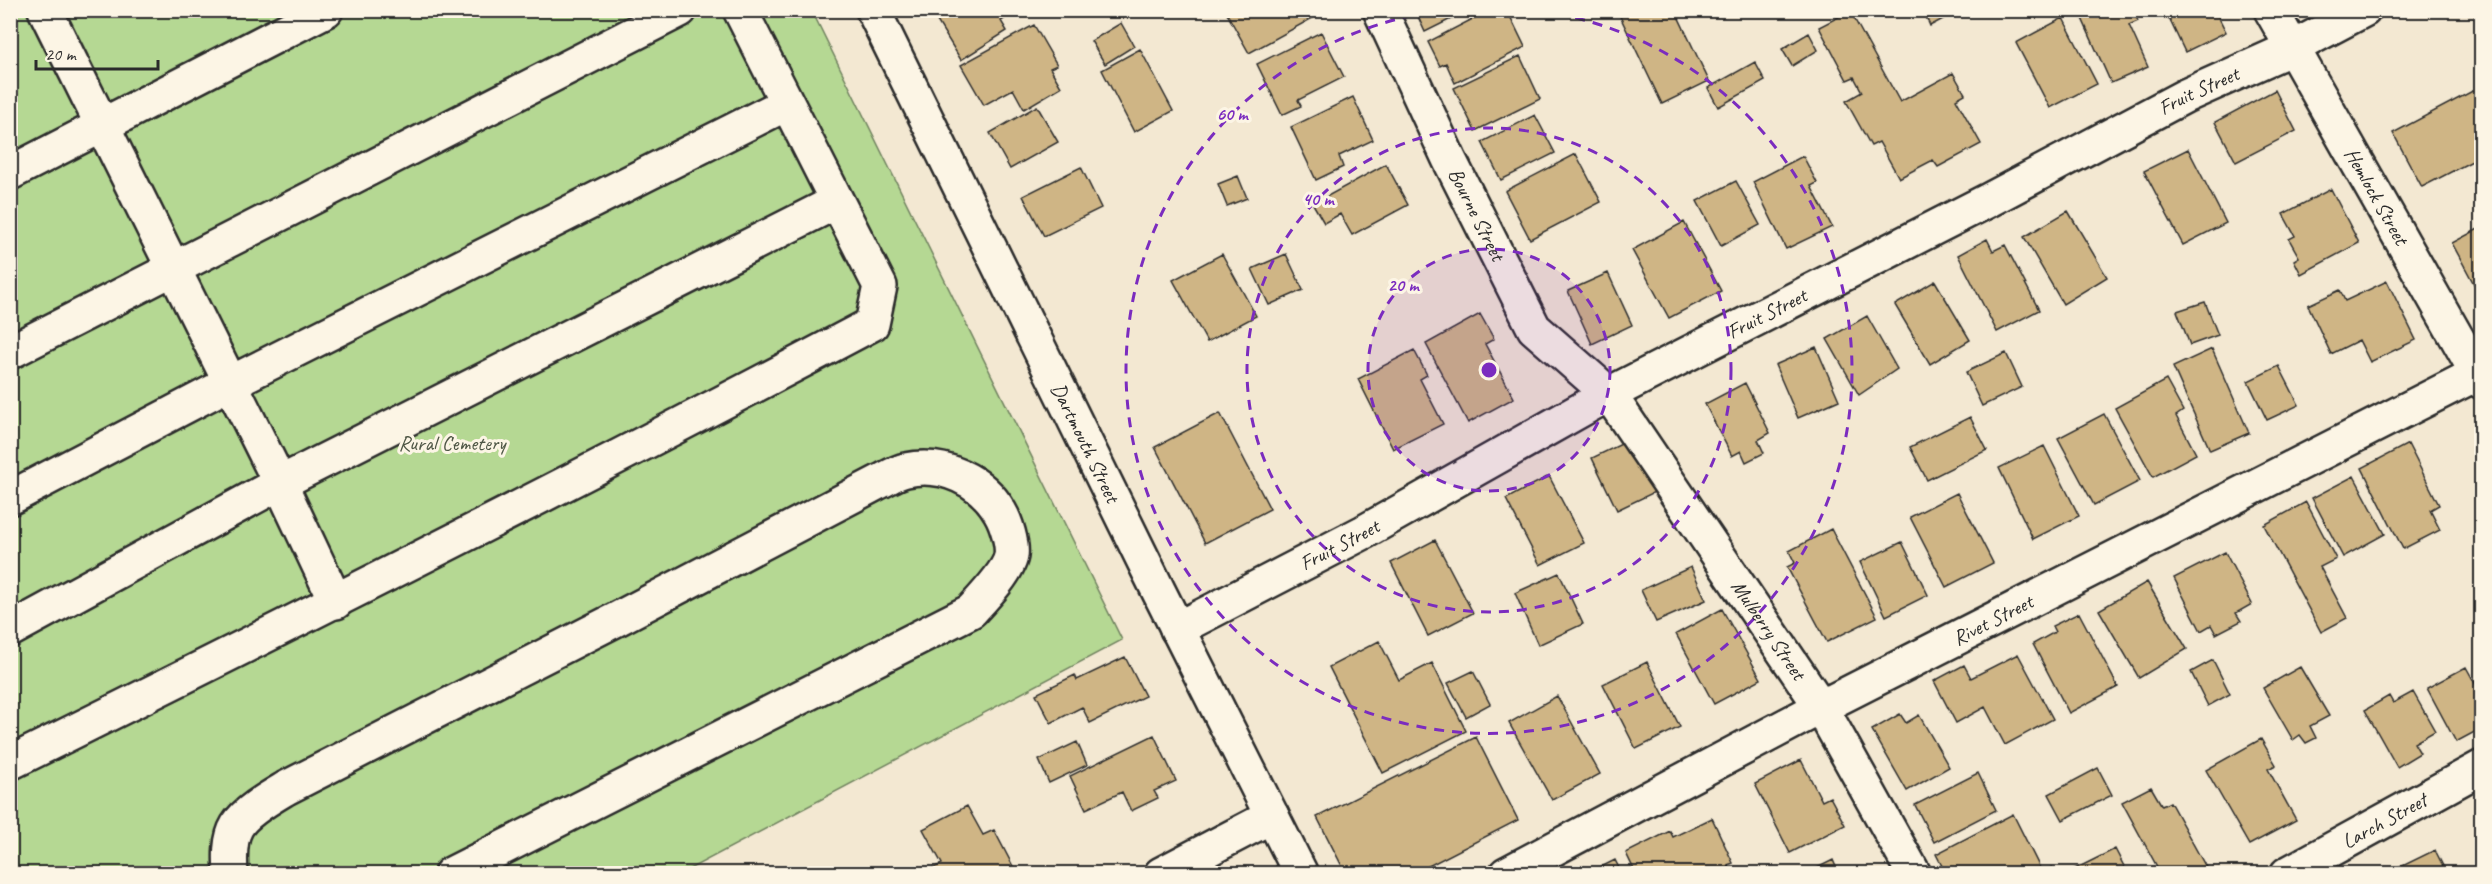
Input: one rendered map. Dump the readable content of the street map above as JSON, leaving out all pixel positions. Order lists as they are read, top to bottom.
{
  "streets": {
    "street": [
      "Fruit Street",
      "Hemlock Street",
      "Bourne Street",
      "Dartmouth Street",
      "Rivet Street",
      "Mulberry Street",
      "Larch Street"
    ]
  },
  "crossings": [
    ["Fruit Street", "Hemlock Street"],
    ["Fruit Street", "Bourne Street"],
    ["Fruit Street", "Dartmouth Street"],
    ["Fruit Street", "Mulberry Street"],
    ["Hemlock Street", "Rivet Street"],
    ["Bourne Street", "Mulberry Street"],
    ["Rivet Street", "Mulberry Street"]
  ],
  "parks": ["Rural Cemetery"],
  "scale_bar": "20 m",
  "rings": ["60 m", "40 m", "20 m"]
}
